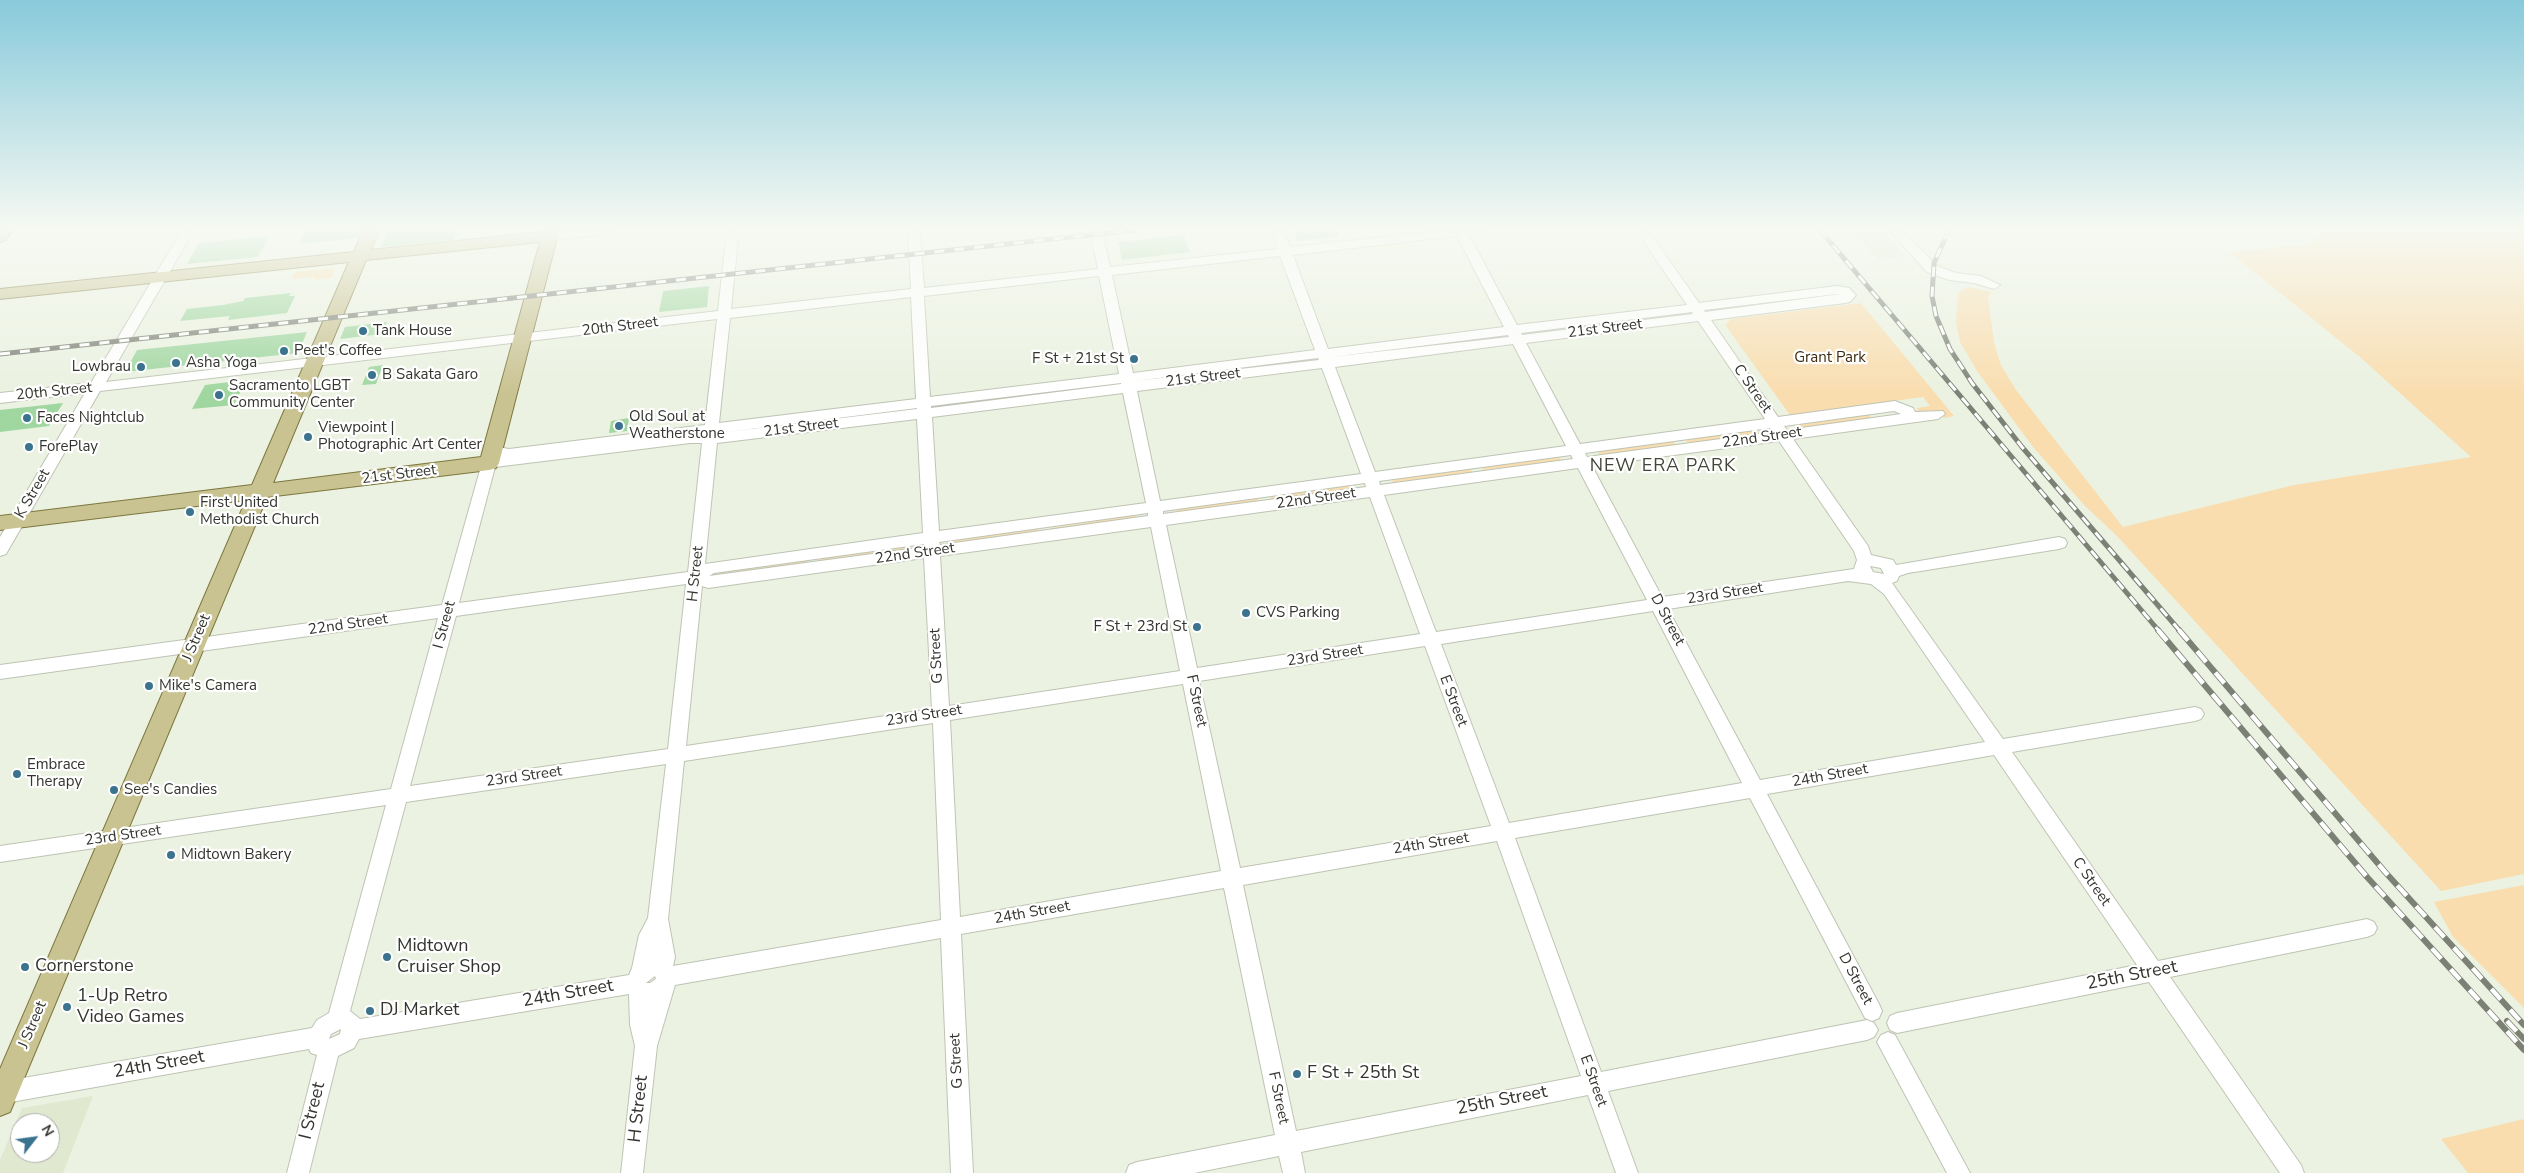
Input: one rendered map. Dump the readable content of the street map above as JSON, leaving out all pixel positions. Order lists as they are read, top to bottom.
{
  "streets": {
    "main road": ["21st Street", "I Street", "J Street"],
    "street": [
      "20th Street",
      "C Street",
      "22nd Street",
      "K Street",
      "H Street",
      "23rd Street",
      "D Street",
      "G Street",
      "F Street",
      "E Street",
      "24th Street",
      "25th Street"
    ]
  },
  "crossings": [
    ["20th Street", "K Street"],
    ["20th Street", "H Street"],
    ["20th Street", "I Street"],
    ["20th Street", "J Street"],
    ["20th Street", "G Street"],
    ["21st Street", "C Street"],
    ["21st Street", "K Street"],
    ["21st Street", "H Street"],
    ["21st Street", "D Street"],
    ["21st Street", "I Street"],
    ["21st Street", "J Street"],
    ["21st Street", "G Street"],
    ["21st Street", "F Street"],
    ["21st Street", "E Street"],
    ["C Street", "22nd Street"],
    ["C Street", "23rd Street"],
    ["C Street", "24th Street"],
    ["C Street", "25th Street"],
    ["22nd Street", "H Street"],
    ["22nd Street", "D Street"],
    ["22nd Street", "I Street"],
    ["22nd Street", "J Street"],
    ["22nd Street", "G Street"],
    ["22nd Street", "F Street"],
    ["22nd Street", "E Street"],
    ["H Street", "23rd Street"],
    ["H Street", "24th Street"],
    ["23rd Street", "D Street"],
    ["23rd Street", "I Street"],
    ["23rd Street", "J Street"],
    ["23rd Street", "G Street"],
    ["23rd Street", "F Street"],
    ["23rd Street", "E Street"],
    ["D Street", "24th Street"],
    ["D Street", "25th Street"],
    ["I Street", "24th Street"],
    ["J Street", "24th Street"],
    ["G Street", "24th Street"],
    ["F Street", "24th Street"],
    ["F Street", "25th Street"],
    ["E Street", "24th Street"],
    ["E Street", "25th Street"]
  ],
  "districts": ["NEW ERA PARK"],
  "parks": ["Grant Park"],
  "places": [
    "Tank House",
    "Peet's Coffee",
    "F St + 21st St",
    "Asha Yoga",
    "Lowbrau",
    "B Sakata Garo",
    "Sacramento LGBT Community Center",
    "Faces Nightclub",
    "Old Soul at Weatherstone",
    "Viewpoint | Photographic Art Center",
    "ForePlay",
    "First United Methodist Church",
    "CVS Parking",
    "F St + 23rd St",
    "Mike's Camera",
    "Embrace Therapy",
    "See's Candies",
    "Midtown Bakery",
    "Midtown Cruiser Shop",
    "Cornerstone",
    "1-Up Retro Video Games",
    "DJ Market",
    "F St + 25th St"
  ],
  "north": "top right"
}
